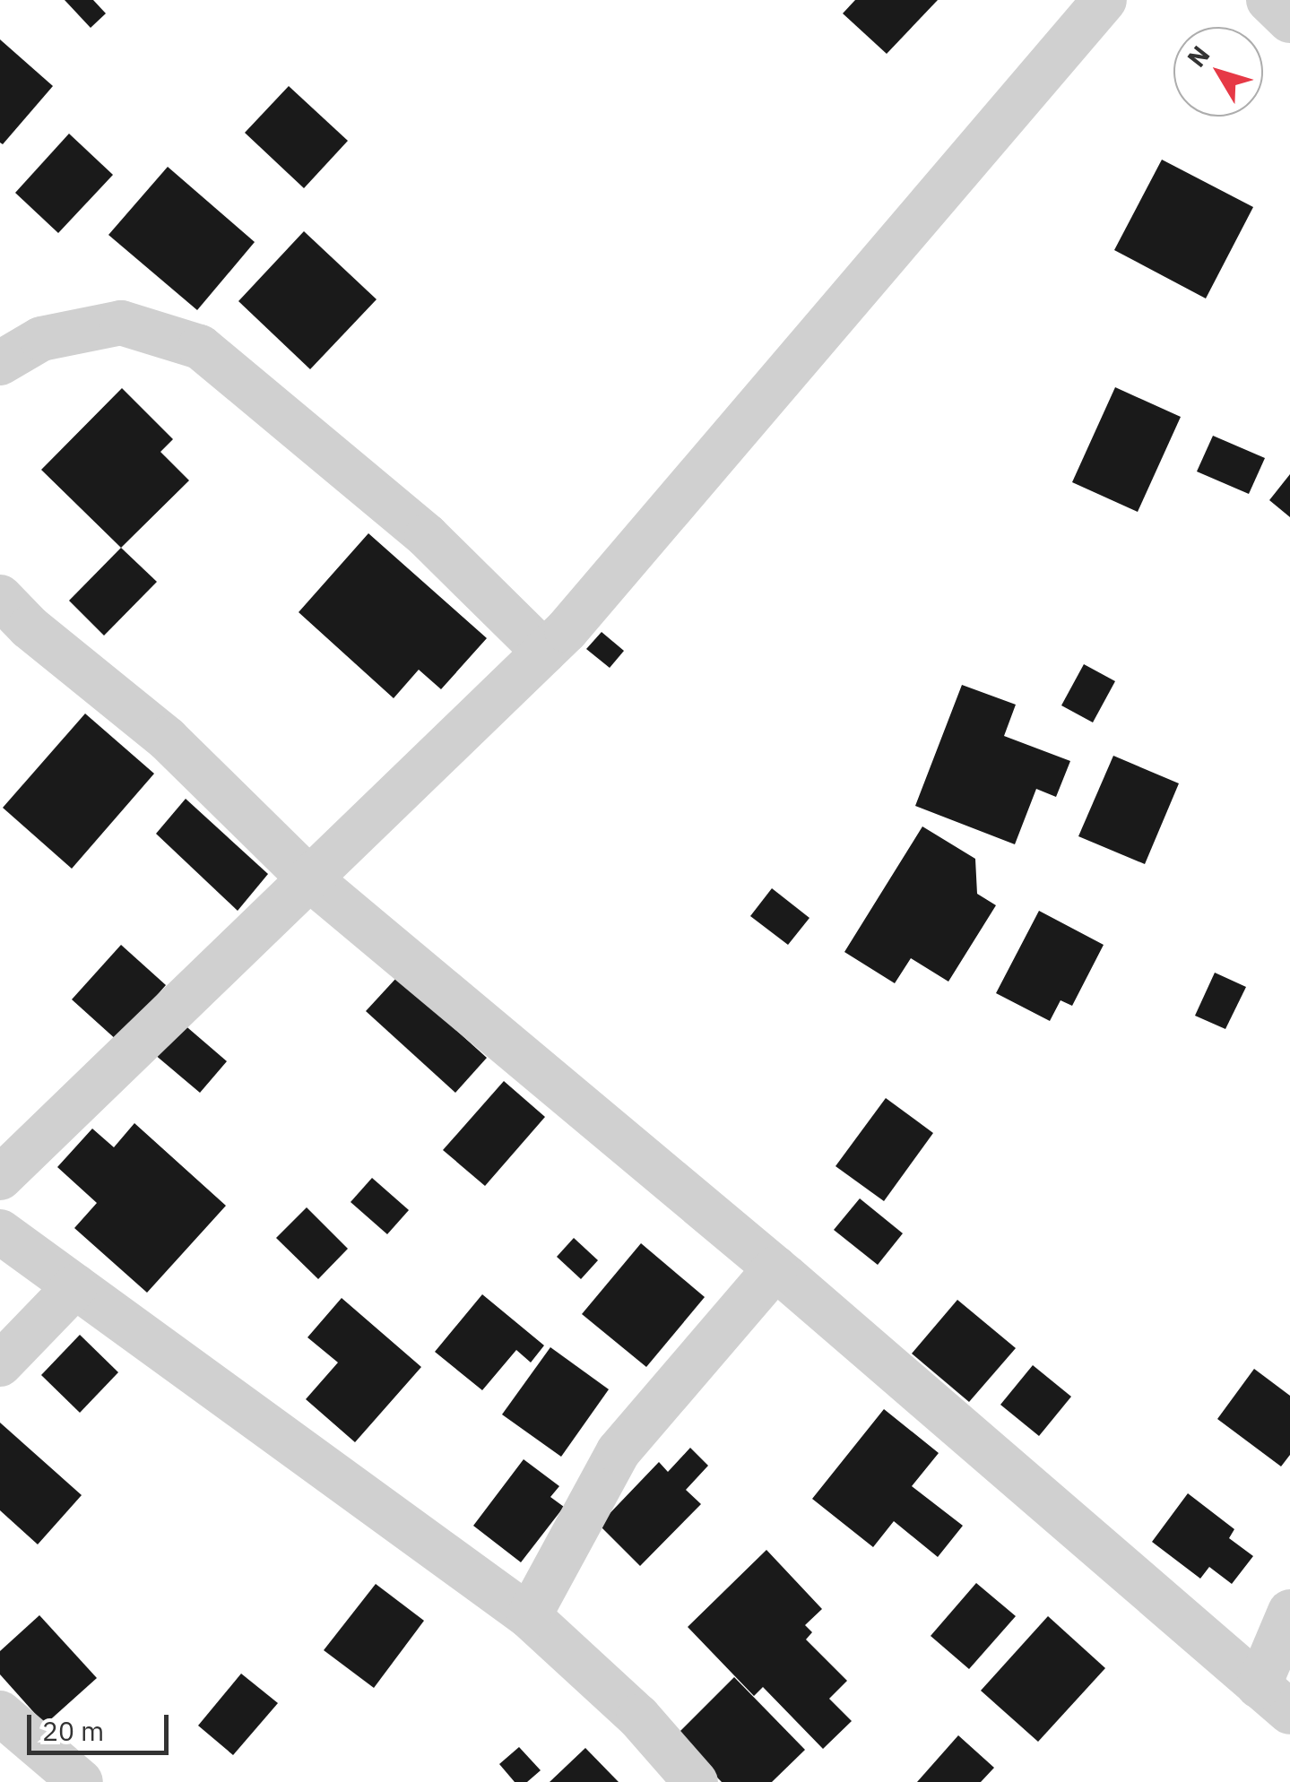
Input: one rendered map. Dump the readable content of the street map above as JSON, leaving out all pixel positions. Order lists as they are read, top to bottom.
{
  "scale_bar": "20 m",
  "north": "top left"
}
